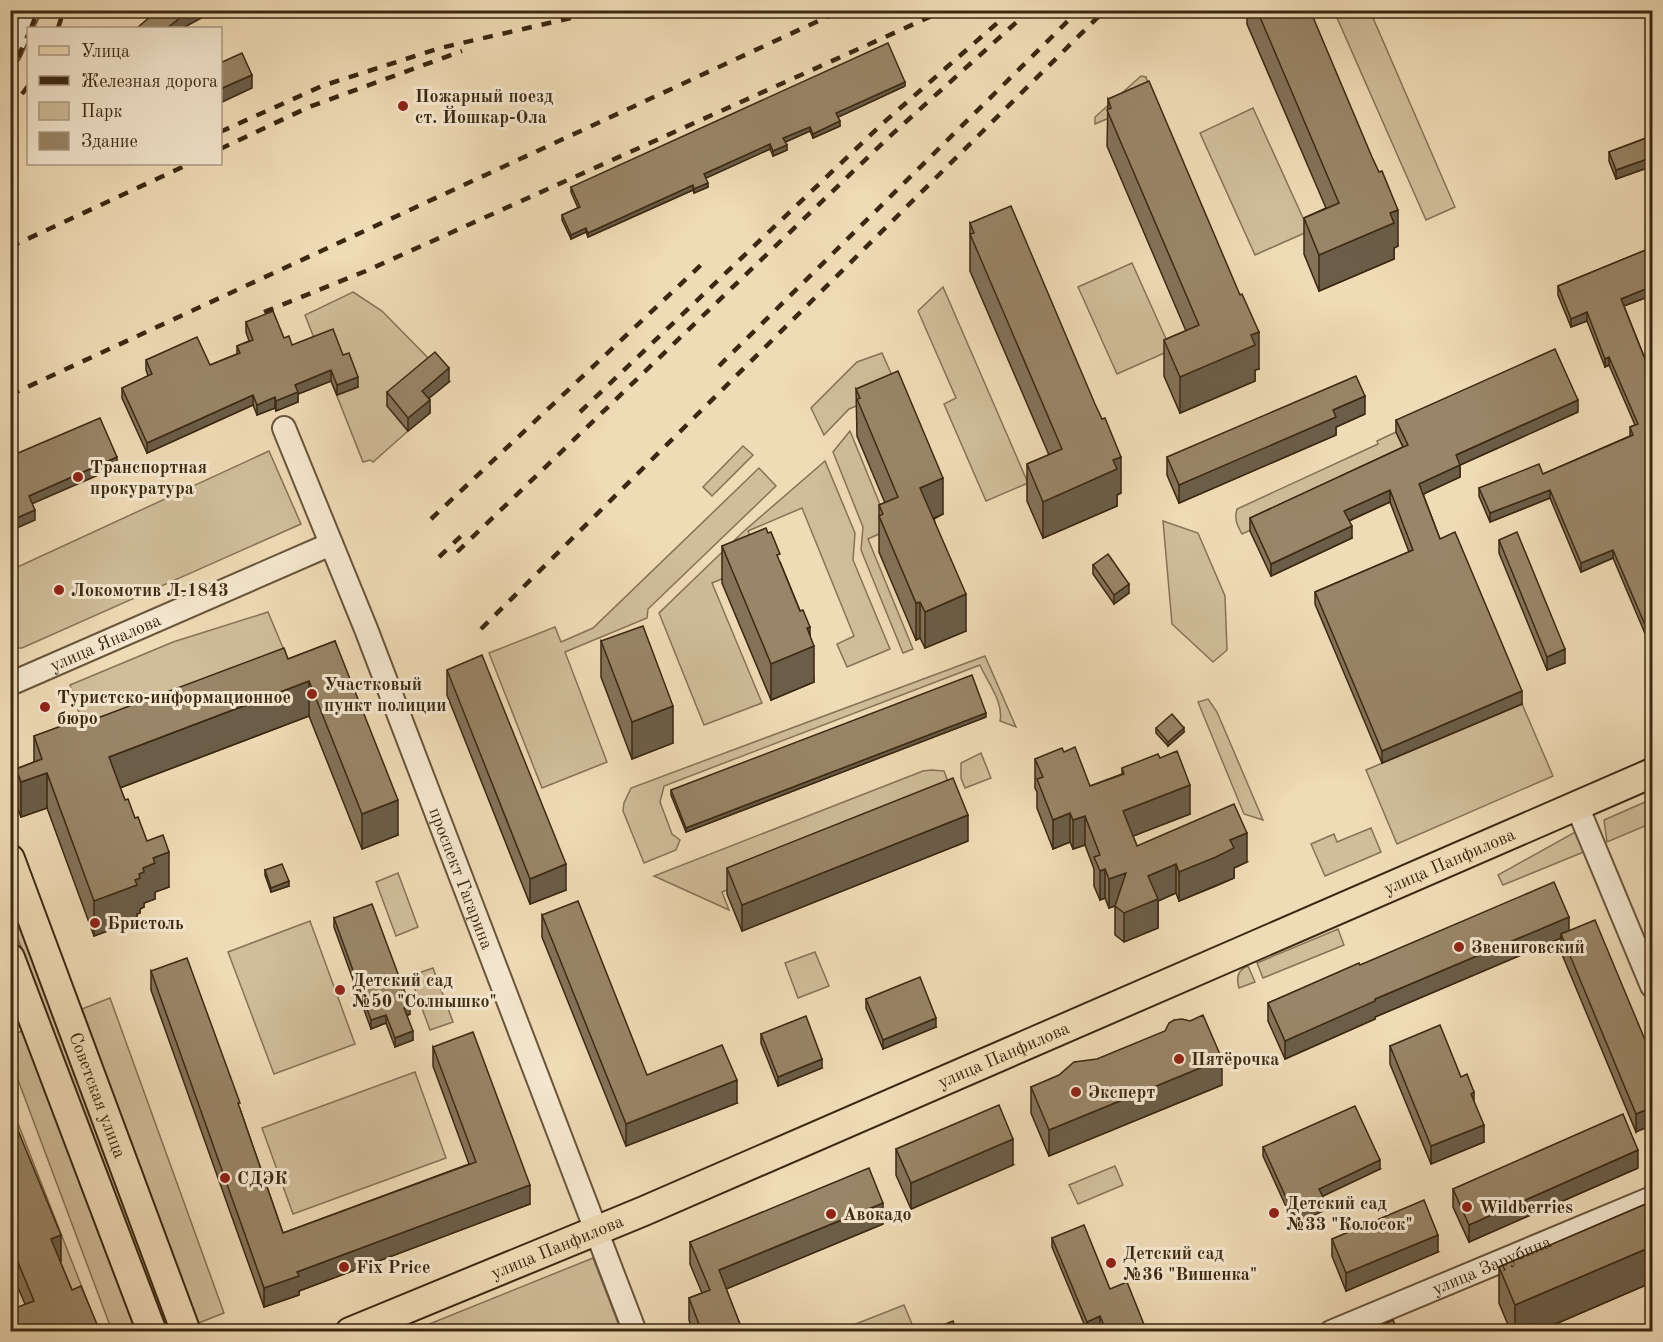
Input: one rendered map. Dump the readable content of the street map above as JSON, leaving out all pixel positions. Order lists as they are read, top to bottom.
{
  "streets": {
    "main road": ["улица Панфилова", "Советская улица"],
    "street": ["улица Яналова", "проспект Гагарина", "улица Зарубина"]
  },
  "crossings": [
    ["улица Яналова", "проспект Гагарина"],
    ["улица Панфилова", "проспект Гагарина"]
  ],
  "places": [
    "Пожарный поезд ст. Йошкар-Ола",
    "Транспортная прокуратура",
    "Локомотив Л-1843",
    "Участковый пункт полиции",
    "Туристско-информационное бюро",
    "Бристоль",
    "Звениговский",
    "Детский сад №50 \"Солнышко\"",
    "Пятёрочка",
    "Эксперт",
    "СДЭК",
    "Wildberries",
    "Детский сад №33 \"Колосок\"",
    "Авокадо",
    "Детский сад №36 \"Вишенка\"",
    "Fix Price"
  ],
  "legend": [
    "Улица",
    "Железная дорога",
    "Парк",
    "Здание"
  ]
}
